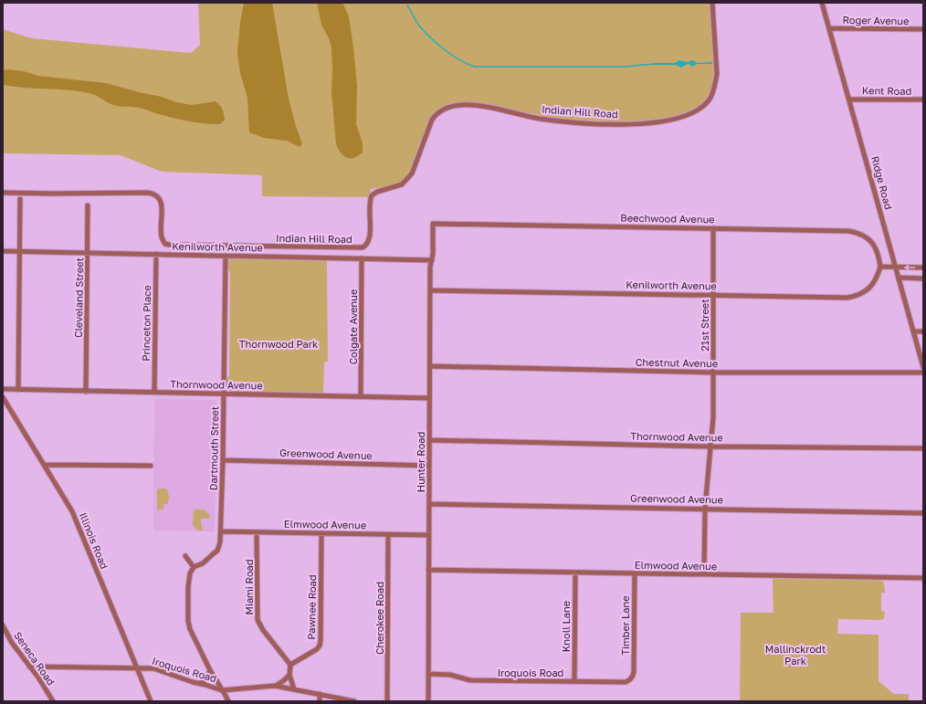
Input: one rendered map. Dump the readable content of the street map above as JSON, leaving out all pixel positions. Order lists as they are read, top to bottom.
{
  "streets": {
    "street": [
      "Roger Avenue",
      "Kent Road",
      "Indian Hill Road",
      "Ridge Road",
      "Beechwood Avenue",
      "Kenilworth Avenue",
      "Cleveland Street",
      "Princeton Place",
      "21st Street",
      "Colgate Avenue",
      "Chestnut Avenue",
      "Thornwood Avenue",
      "Dartmouth Street",
      "Greenwood Avenue",
      "Hunter Road",
      "Elmwood Avenue",
      "Illinois Road",
      "Miami Road",
      "Pawnee Road",
      "Cherokee Road",
      "Timber Lane",
      "Knoll Lane",
      "Seneca Road",
      "Iroquois Road"
    ]
  },
  "crossings": [
    ["Roger Avenue", "Ridge Road"],
    ["Kent Road", "Ridge Road"],
    ["Beechwood Avenue", "Kenilworth Avenue"],
    ["Beechwood Avenue", "21st Street"],
    ["Beechwood Avenue", "Hunter Road"],
    ["Kenilworth Avenue", "Cleveland Street"],
    ["Kenilworth Avenue", "Princeton Place"],
    ["Kenilworth Avenue", "21st Street"],
    ["Kenilworth Avenue", "Colgate Avenue"],
    ["Kenilworth Avenue", "Dartmouth Street"],
    ["Kenilworth Avenue", "Hunter Road"],
    ["Cleveland Street", "Thornwood Avenue"],
    ["Princeton Place", "Thornwood Avenue"],
    ["21st Street", "Chestnut Avenue"],
    ["21st Street", "Thornwood Avenue"],
    ["21st Street", "Greenwood Avenue"],
    ["21st Street", "Elmwood Avenue"],
    ["Colgate Avenue", "Thornwood Avenue"],
    ["Chestnut Avenue", "Hunter Road"],
    ["Thornwood Avenue", "Dartmouth Street"],
    ["Thornwood Avenue", "Hunter Road"],
    ["Dartmouth Street", "Greenwood Avenue"],
    ["Dartmouth Street", "Elmwood Avenue"],
    ["Greenwood Avenue", "Hunter Road"],
    ["Hunter Road", "Elmwood Avenue"],
    ["Hunter Road", "Iroquois Road"],
    ["Elmwood Avenue", "Miami Road"],
    ["Elmwood Avenue", "Pawnee Road"],
    ["Elmwood Avenue", "Cherokee Road"],
    ["Elmwood Avenue", "Timber Lane"],
    ["Elmwood Avenue", "Knoll Lane"],
    ["Illinois Road", "Iroquois Road"],
    ["Miami Road", "Pawnee Road"],
    ["Timber Lane", "Iroquois Road"],
    ["Knoll Lane", "Iroquois Road"],
    ["Seneca Road", "Iroquois Road"]
  ],
  "parks": ["Thornwood Park", "Mallinckrodt Park"]
}
